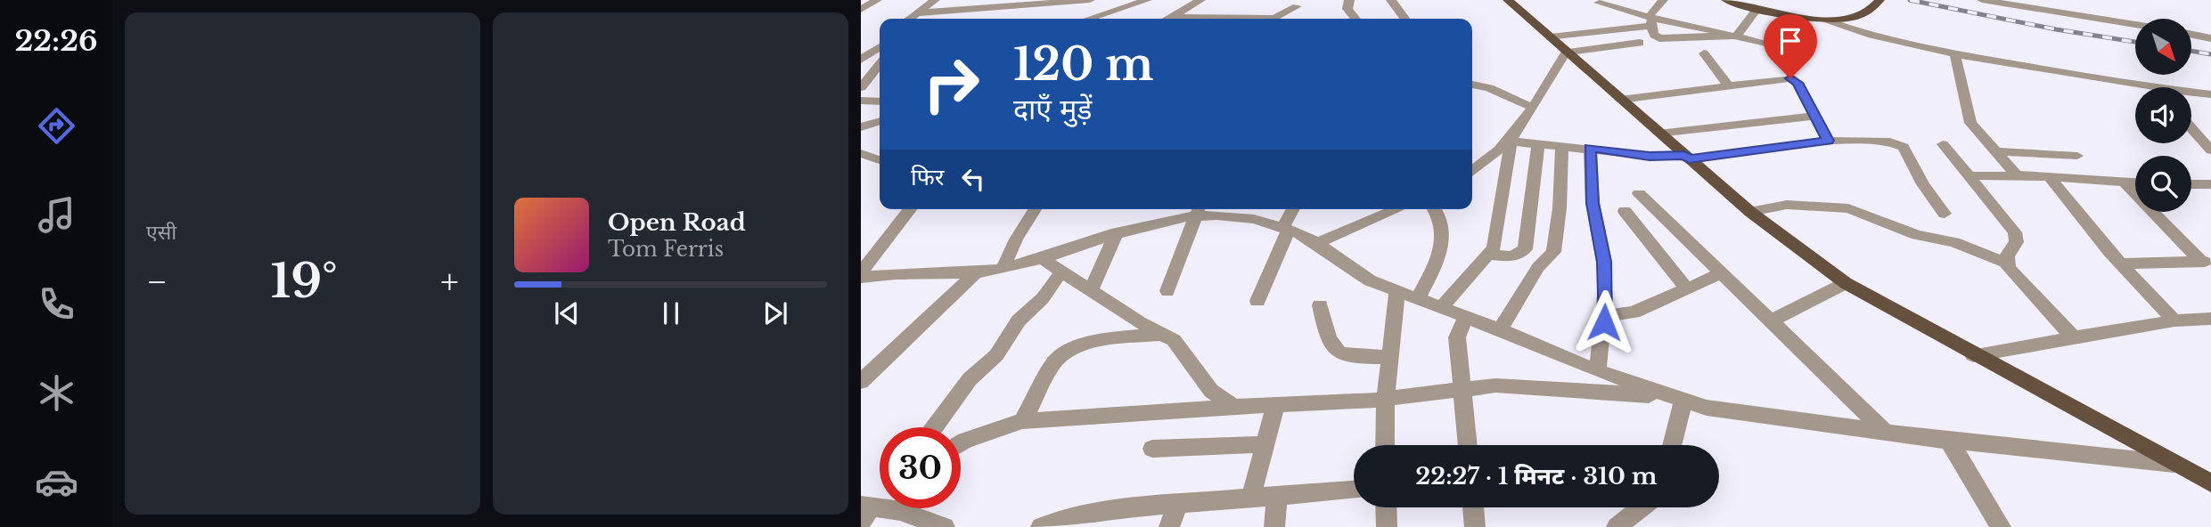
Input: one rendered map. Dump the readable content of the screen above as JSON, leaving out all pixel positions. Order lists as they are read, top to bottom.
{
  "north": "bottom right",
  "page": {
    "tabs": "22:26",
    "tile": "एसी",
    "turn": ["120 m", "दाएँ मुड़ें"],
    "then": "फिर",
    "song": ["Open Road", "Tom Ferris"],
    "heat": ["−", "19°", "+"],
    "limit": "30",
    "trip": "22:27 · 1 मिनट · 310 m"
  }
}
